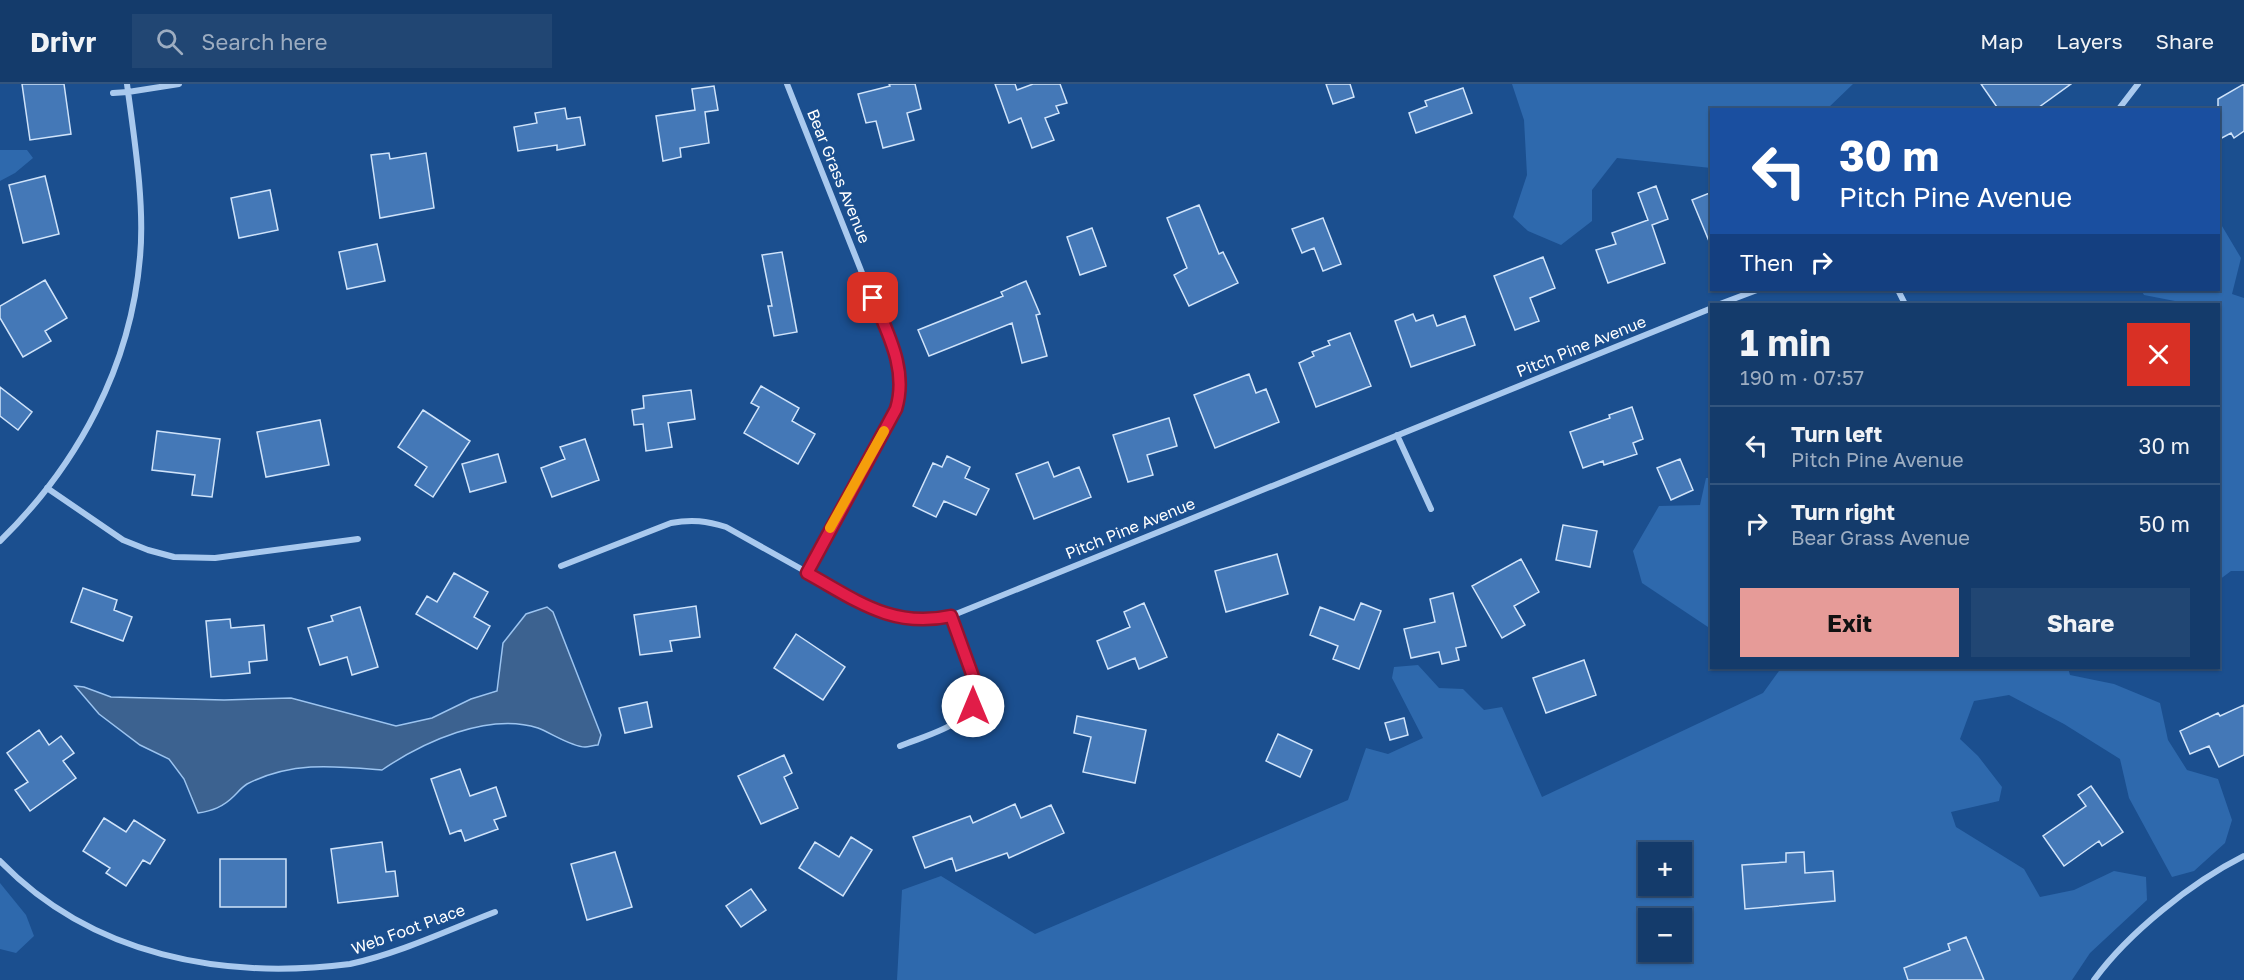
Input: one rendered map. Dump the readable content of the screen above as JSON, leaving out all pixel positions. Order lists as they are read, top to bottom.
{
  "streets": {
    "street": ["Bear Grass Avenue", "Pitch Pine Avenue", "Web Foot Place"]
  },
  "crossings": [
    ["Bear Grass Avenue", "Pitch Pine Avenue"]
  ],
  "page": {
    "header": "Drivr",
    "search": "Search here",
    "nav": ["Map", "Layers", "Share"],
    "turn": ["30 m", "Pitch Pine Avenue"],
    "then": "Then",
    "heading": ["1 min", "190 m · 07:57"],
    "list": [
      {
        "name": "Turn left",
        "note": "Pitch Pine Avenue",
        "value": "30 m"
      },
      {
        "name": "Turn right",
        "note": "Bear Grass Avenue",
        "value": "50 m"
      }
    ],
    "buttons": ["Exit", "Share"],
    "map_buttons": ["+", "−"]
  }
}
